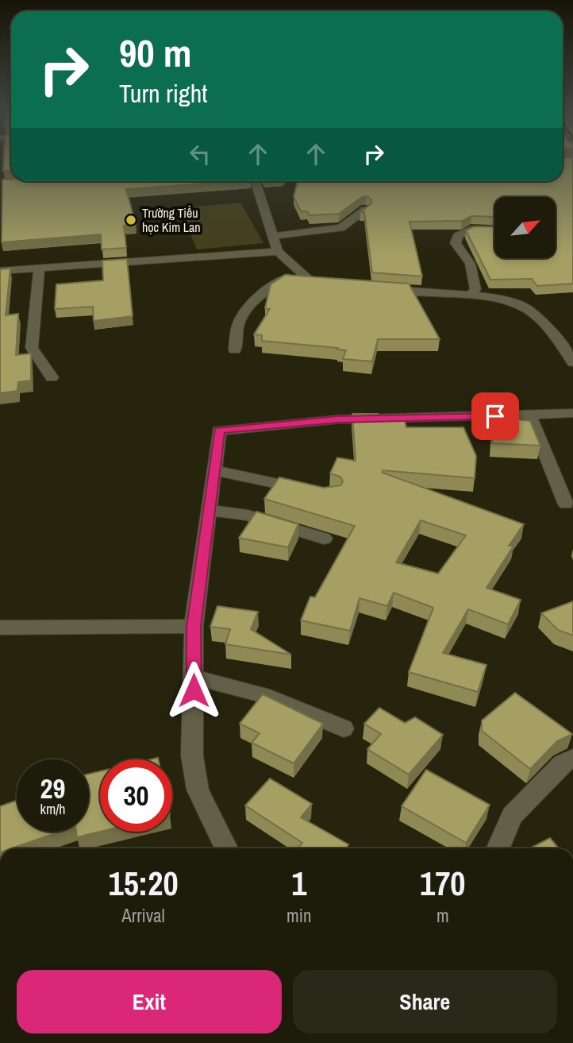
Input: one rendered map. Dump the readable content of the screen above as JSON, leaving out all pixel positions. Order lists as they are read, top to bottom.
{
  "places": ["Trường Tiểu học Kim Lan"],
  "north": "top right",
  "page": {
    "turn": ["90 m", "Turn right"],
    "speed": "29 km/h",
    "limit": "30",
    "eta": [
      "15:20",
      "Arrival",
      "1",
      "min",
      "170",
      "m"
    ],
    "buttons": ["Exit", "Share"]
  }
}
